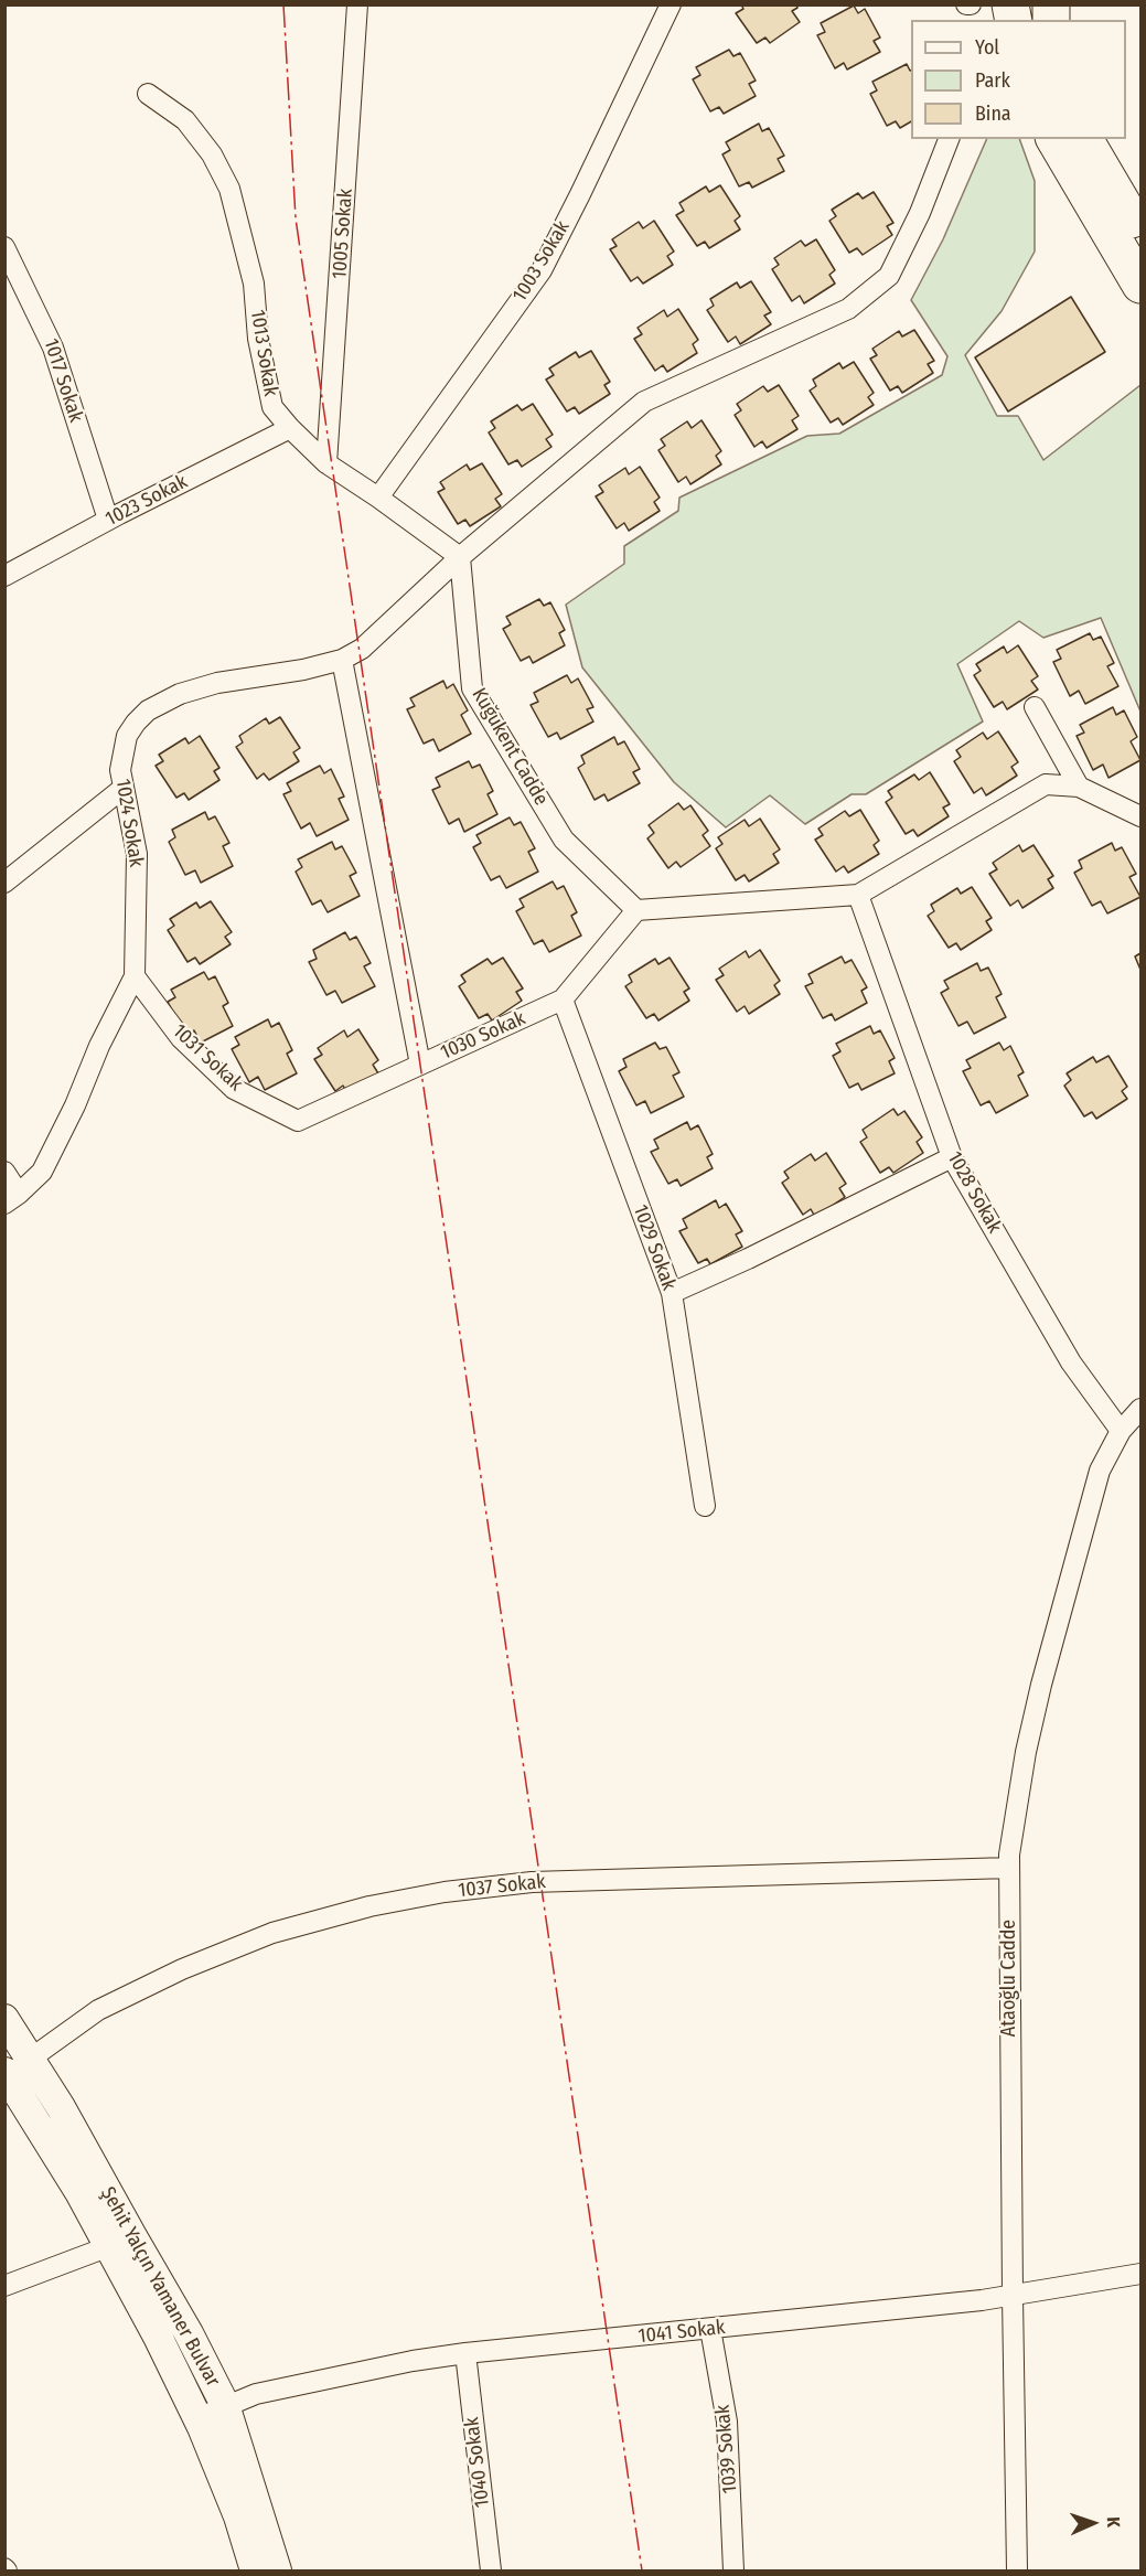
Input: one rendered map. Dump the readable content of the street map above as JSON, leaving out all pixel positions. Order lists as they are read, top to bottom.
{
  "streets": {
    "street": [
      "1005 Sokak",
      "1003 Sokak",
      "1013 Sokak",
      "1017 Sokak",
      "1023 Sokak",
      "Kuğukent Cadde",
      "1024 Sokak",
      "1030 Sokak",
      "1031 Sokak",
      "1028 Sokak",
      "1029 Sokak",
      "1037 Sokak",
      "Ataoğlu Cadde",
      "Şehit Yalçın Yamaner Bulvar",
      "1041 Sokak",
      "1039 Sokak",
      "1040 Sokak"
    ]
  },
  "crossings": [
    ["1005 Sokak", "1013 Sokak"],
    ["1003 Sokak", "1013 Sokak"],
    ["1013 Sokak", "1023 Sokak"],
    ["1013 Sokak", "Kuğukent Cadde"],
    ["1013 Sokak", "1024 Sokak"],
    ["1017 Sokak", "1023 Sokak"],
    ["Kuğukent Cadde", "1024 Sokak"],
    ["Kuğukent Cadde", "1030 Sokak"],
    ["1024 Sokak", "1031 Sokak"],
    ["1030 Sokak", "1031 Sokak"],
    ["1030 Sokak", "1029 Sokak"],
    ["1028 Sokak", "Ataoğlu Cadde"],
    ["1037 Sokak", "Ataoğlu Cadde"],
    ["1037 Sokak", "Şehit Yalçın Yamaner Bulvar"],
    ["Ataoğlu Cadde", "1041 Sokak"],
    ["Şehit Yalçın Yamaner Bulvar", "1041 Sokak"],
    ["1041 Sokak", "1039 Sokak"],
    ["1041 Sokak", "1040 Sokak"]
  ],
  "legend": ["Yol", "Park", "Bina"],
  "north": "right"
}
